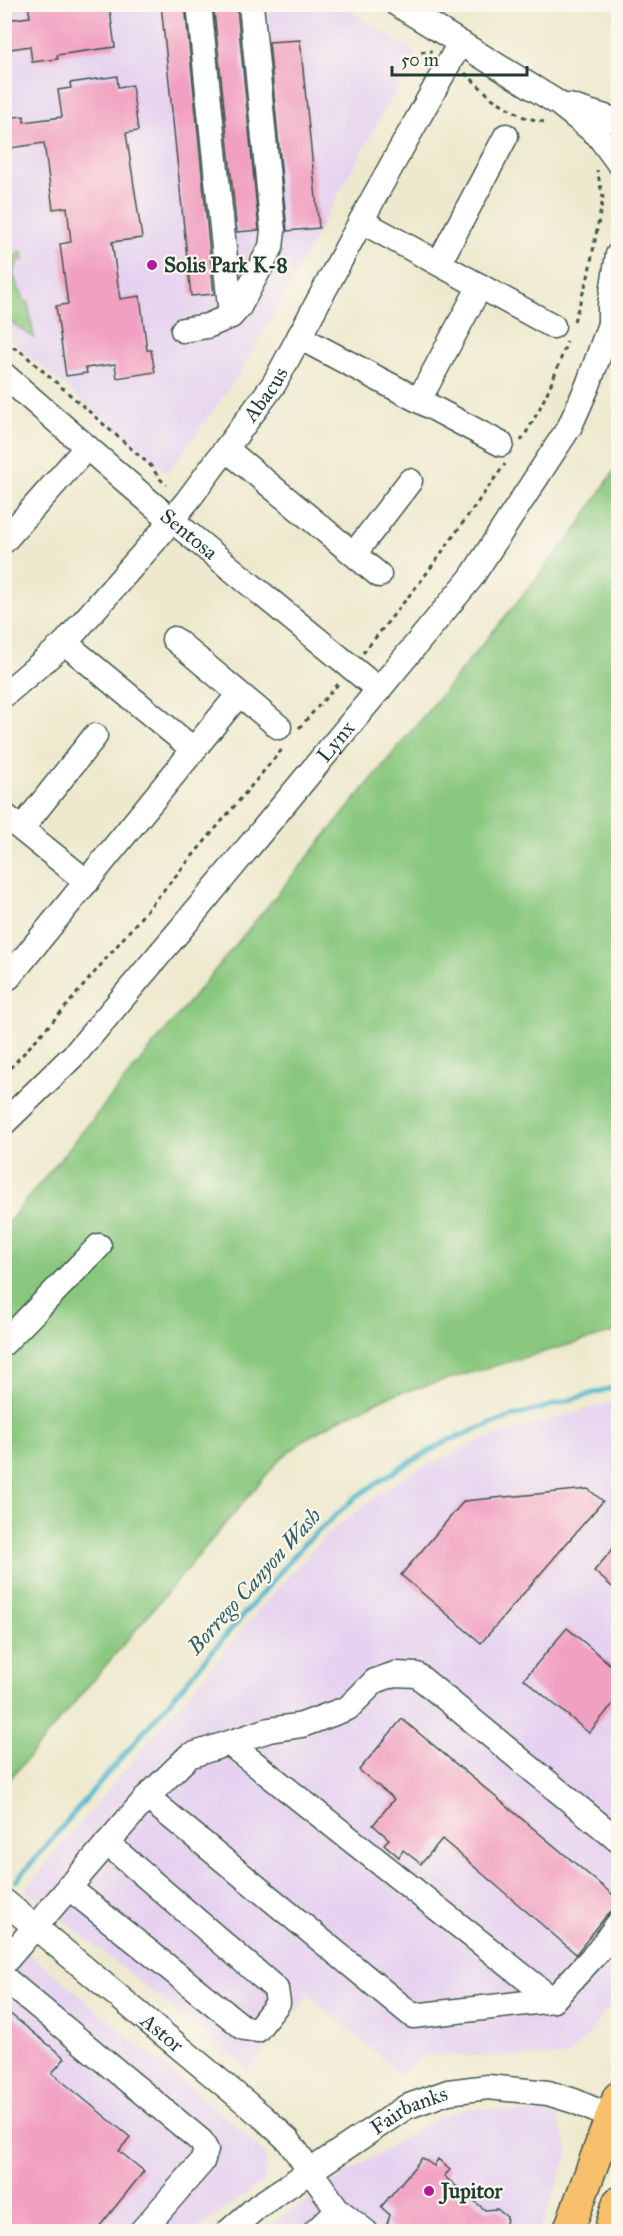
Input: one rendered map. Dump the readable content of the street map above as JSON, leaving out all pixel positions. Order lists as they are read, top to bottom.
{
  "streets": {
    "street": [
      "Abacus",
      "Sentosa",
      "Lynx",
      "Astor",
      "Fairbanks"
    ]
  },
  "crossings": [
    ["Abacus", "Sentosa"],
    ["Sentosa", "Lynx"],
    ["Astor", "Fairbanks"]
  ],
  "water": ["Borrego Canyon Wash"],
  "places": ["Solis Park K-8", "Jupitor"],
  "scale_bar": "50 m"
}
